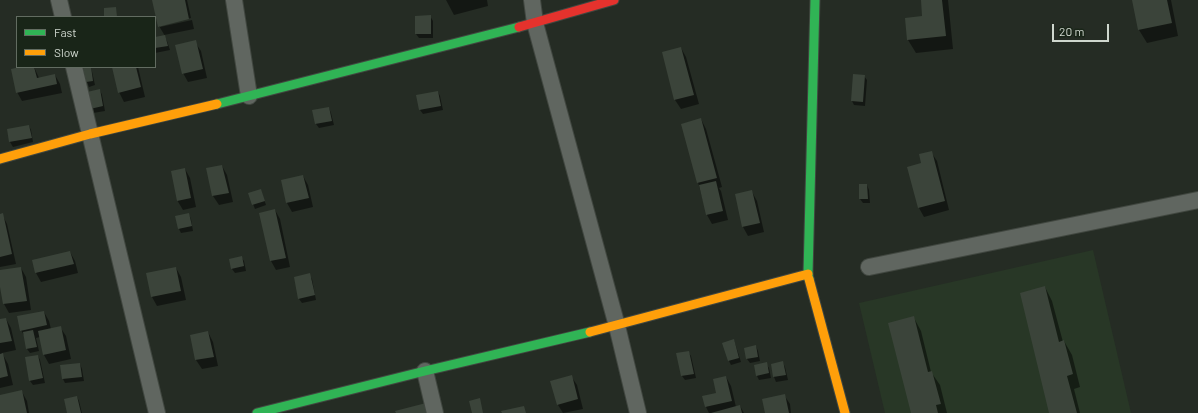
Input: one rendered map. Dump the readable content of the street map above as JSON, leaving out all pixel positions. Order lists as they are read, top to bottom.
{
  "legend": ["Fast", "Slow"],
  "scale_bar": "20 m"
}
